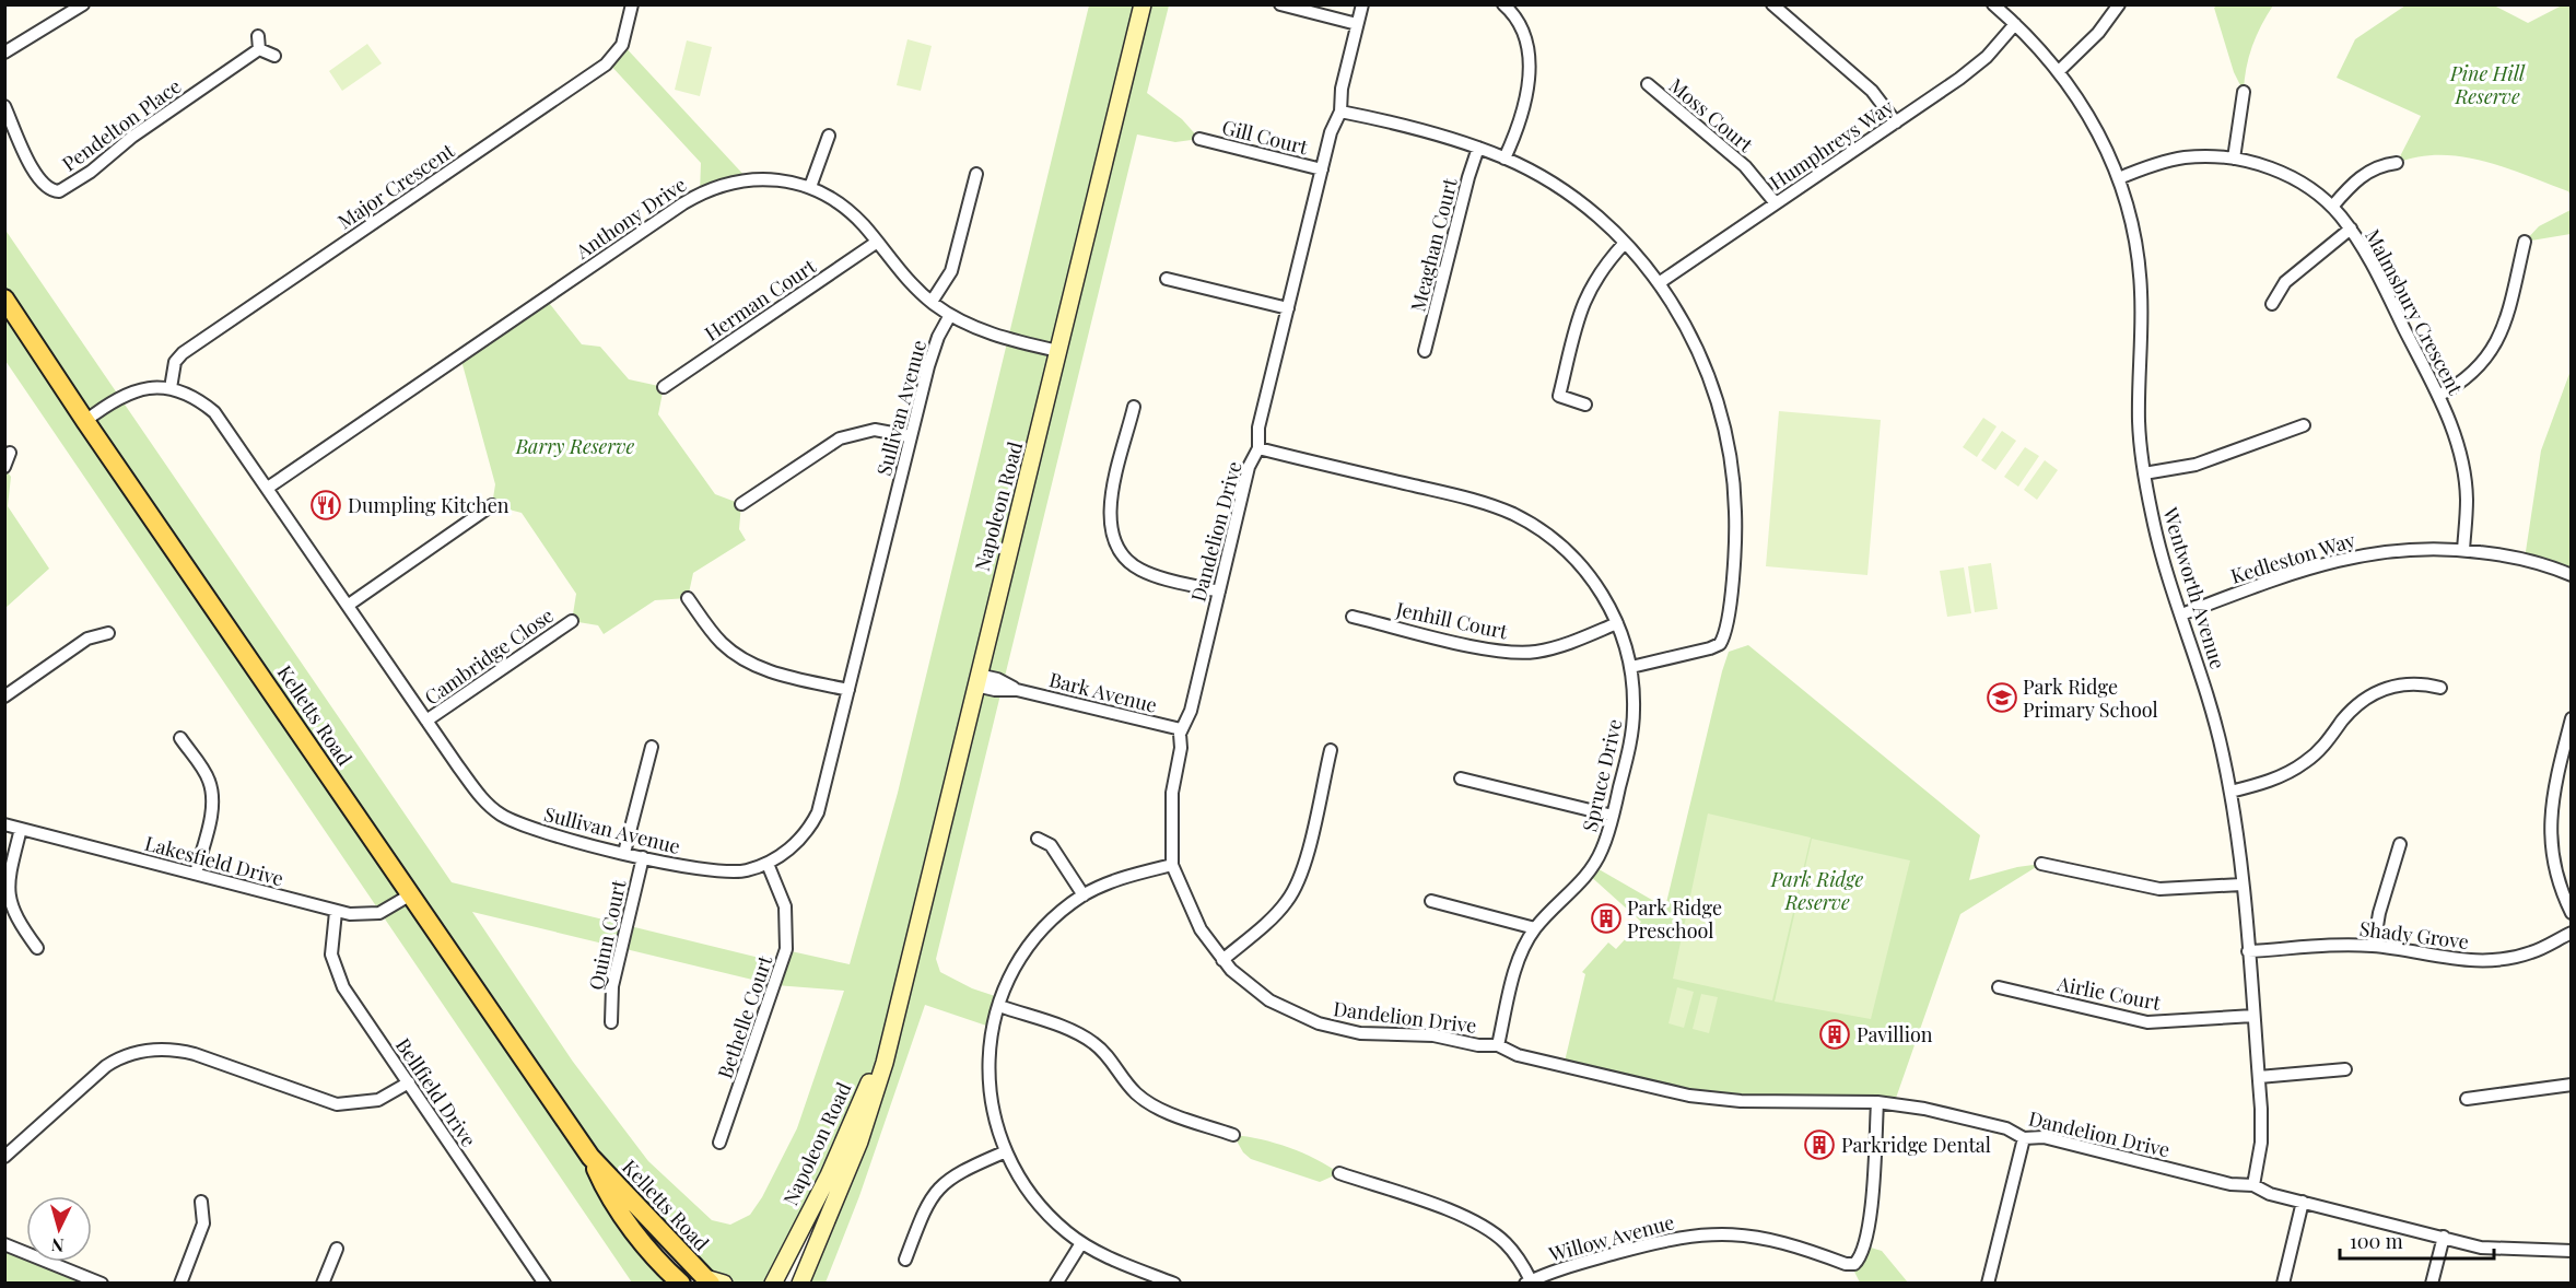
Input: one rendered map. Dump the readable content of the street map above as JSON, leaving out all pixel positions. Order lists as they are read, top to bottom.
{
  "streets": {
    "main road": ["Napoleon Road", "Kelletts Road"],
    "street": [
      "Moss Court",
      "Pendelton Place",
      "Gill Court",
      "Humphreys Way",
      "Major Crescent",
      "Anthony Drive",
      "Meaghan Court",
      "Herman Court",
      "Malmsbury Crescent",
      "Sullivan Avenue",
      "Dandelion Drive",
      "Kedleston Way",
      "Wentworth Avenue",
      "Jenhill Court",
      "Cambridge Close",
      "Bark Avenue",
      "Spruce Drive",
      "Lakesfield Drive",
      "Quinn Court",
      "Shady Grove",
      "Airlie Court",
      "Bethelle Court",
      "Bellfield Drive",
      "Willow Avenue"
    ]
  },
  "crossings": [
    ["Moss Court", "Humphreys Way"],
    ["Gill Court", "Dandelion Drive"],
    ["Humphreys Way", "Wentworth Avenue"],
    ["Major Crescent", "Sullivan Avenue"],
    ["Anthony Drive", "Herman Court"],
    ["Anthony Drive", "Sullivan Avenue"],
    ["Anthony Drive", "Napoleon Road"],
    ["Malmsbury Crescent", "Kedleston Way"],
    ["Malmsbury Crescent", "Wentworth Avenue"],
    ["Sullivan Avenue", "Cambridge Close"],
    ["Sullivan Avenue", "Kelletts Road"],
    ["Sullivan Avenue", "Quinn Court"],
    ["Sullivan Avenue", "Bethelle Court"],
    ["Napoleon Road", "Bark Avenue"],
    ["Dandelion Drive", "Wentworth Avenue"],
    ["Dandelion Drive", "Bark Avenue"],
    ["Dandelion Drive", "Spruce Drive"],
    ["Dandelion Drive", "Willow Avenue"],
    ["Kedleston Way", "Wentworth Avenue"],
    ["Wentworth Avenue", "Shady Grove"],
    ["Wentworth Avenue", "Airlie Court"],
    ["Jenhill Court", "Spruce Drive"],
    ["Kelletts Road", "Lakesfield Drive"],
    ["Lakesfield Drive", "Bellfield Drive"]
  ],
  "parks": ["Pine Hill Reserve", "Barry Reserve", "Park Ridge Reserve"],
  "places": {
    "restaurant": ["Dumpling Kitchen"],
    "school or university": ["Park Ridge Primary School"],
    "building": ["Park Ridge Preschool", "Pavillion", "Parkridge Dental"]
  },
  "scale_bar": "100 m",
  "north": "bottom"
}
